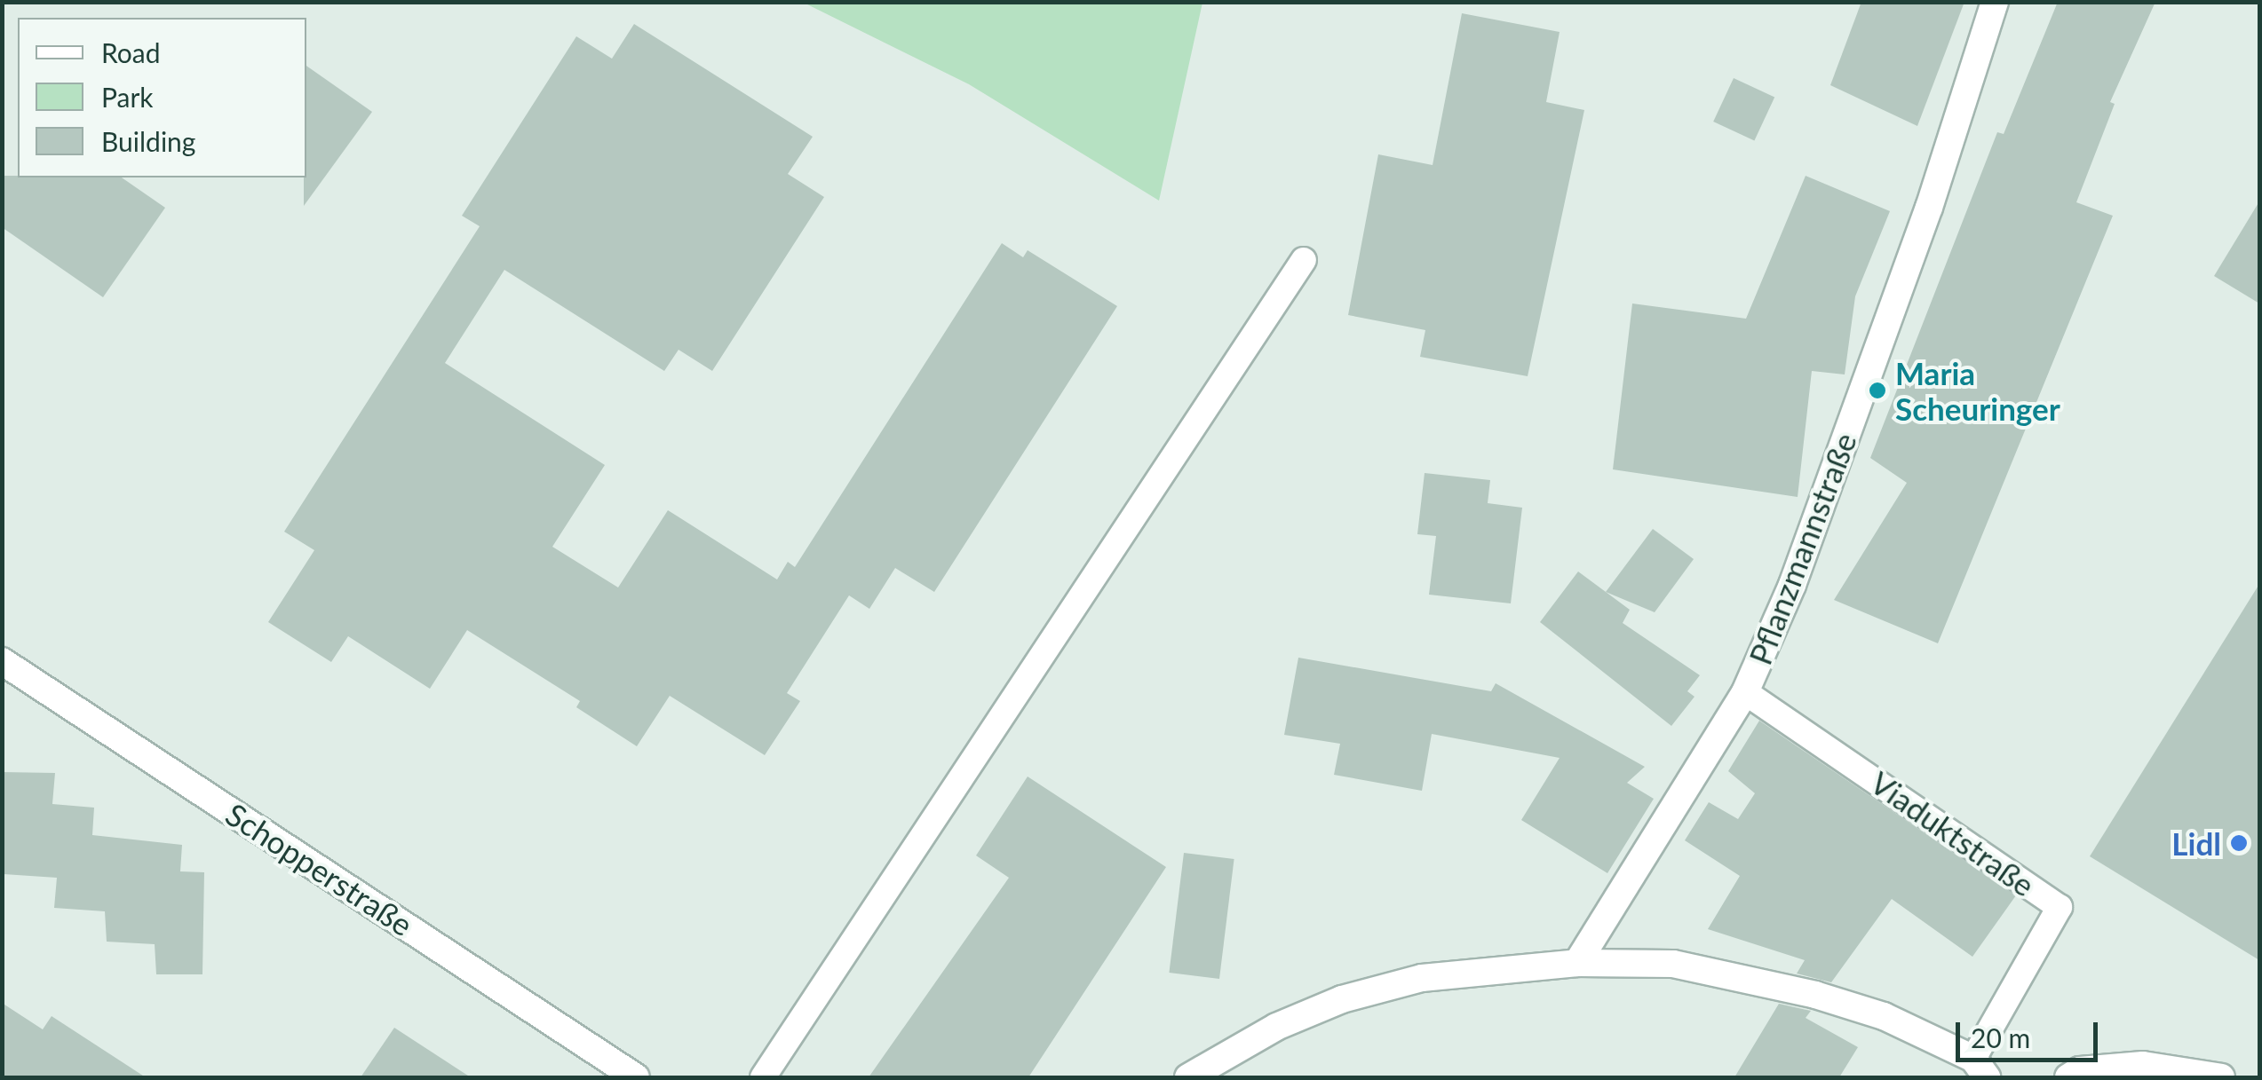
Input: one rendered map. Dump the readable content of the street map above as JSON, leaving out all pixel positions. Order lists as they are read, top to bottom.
{
  "streets": {
    "street": ["Pflanzmannstraße", "Schopperstraße"],
    "lane": ["Viaduktstraße"]
  },
  "crossings": [
    ["Pflanzmannstraße", "Viaduktstraße"]
  ],
  "places": ["Maria Scheuringer", "Lidl"],
  "legend": ["Road", "Park", "Building"],
  "scale_bar": "20 m"
}
